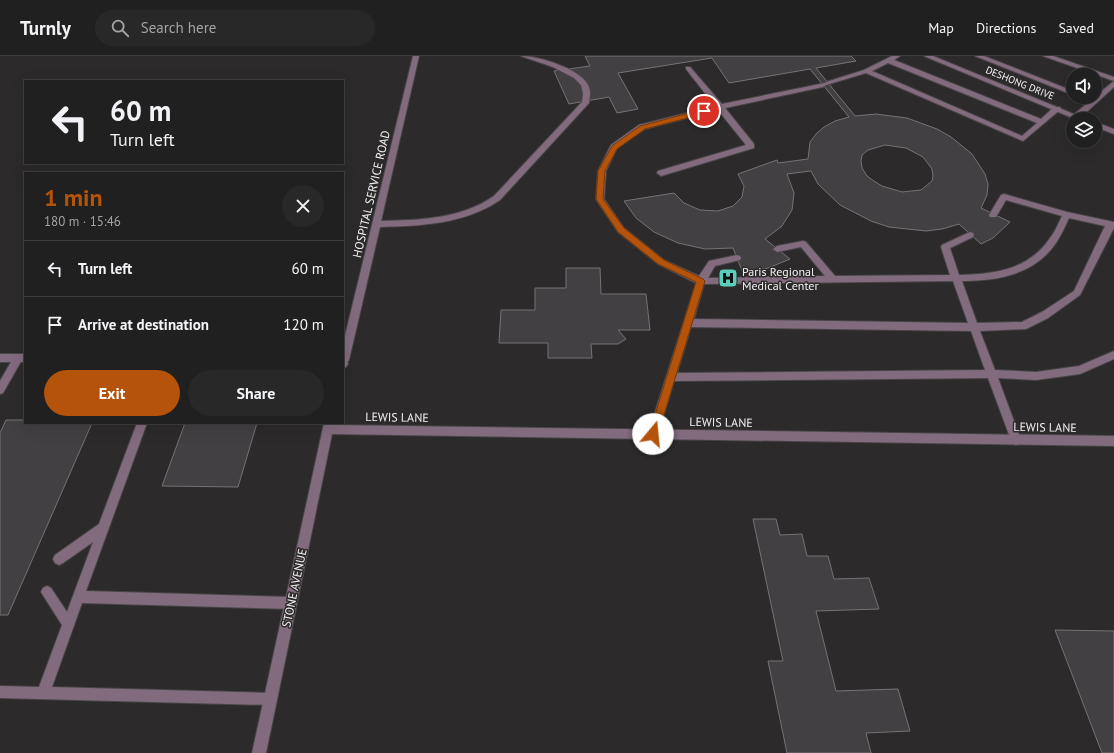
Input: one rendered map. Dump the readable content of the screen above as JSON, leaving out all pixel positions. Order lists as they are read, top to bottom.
{
  "streets": {
    "street": [
      "DESHONG DRIVE",
      "HOSPITAL SERVICE ROAD",
      "LEWIS LANE",
      "STONE AVENUE"
    ]
  },
  "crossings": [
    ["LEWIS LANE", "STONE AVENUE"]
  ],
  "places": {
    "hospital": ["Paris Regional Medical Center"]
  },
  "page": {
    "header": "Turnly",
    "search": "Search here",
    "nav": ["Map", "Directions", "Saved"],
    "turn": ["60 m", "Turn left"],
    "heading": ["1 min", "180 m · 15:46"],
    "list": [
      {
        "name": "Turn left",
        "value": "60 m"
      },
      {
        "name": "Arrive at destination",
        "value": "120 m"
      }
    ],
    "buttons": ["Exit", "Share"]
  }
}
